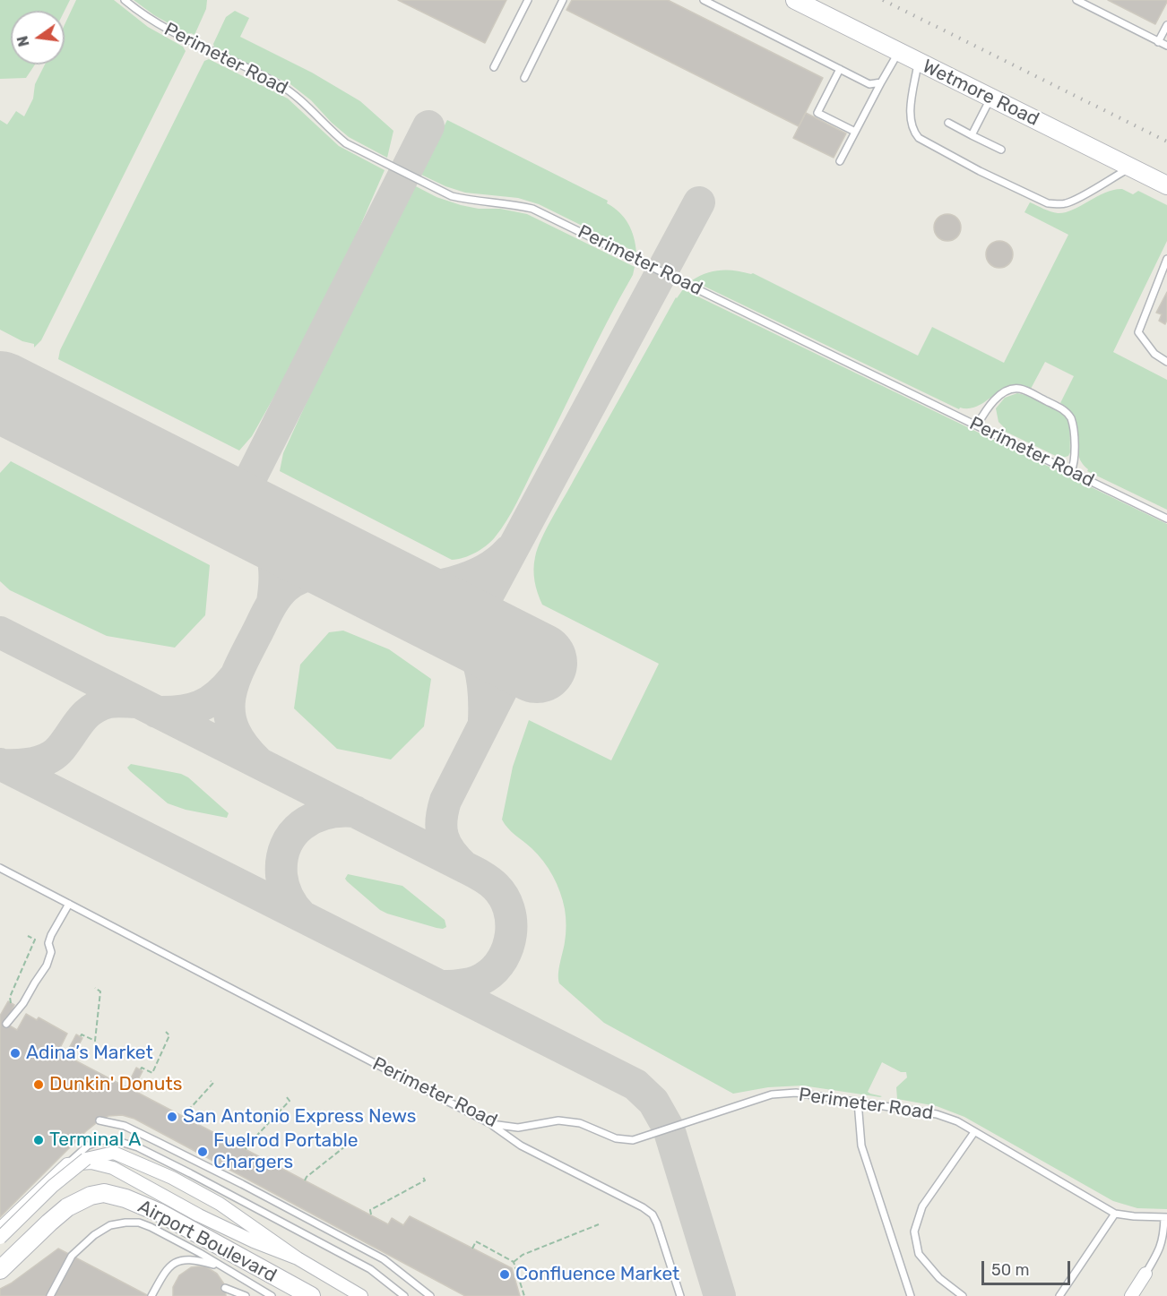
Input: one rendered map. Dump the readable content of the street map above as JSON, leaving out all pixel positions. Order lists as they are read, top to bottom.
{
  "streets": {
    "main road": ["Wetmore Road", "Airport Boulevard"],
    "lane": ["Perimeter Road"]
  },
  "places": [
    "Adina’s Market",
    "Dunkin' Donuts",
    "San Antonio Express News",
    "Terminal A",
    "Fuelrod Portable Chargers",
    "Confluence Market"
  ],
  "scale_bar": "50 m",
  "north": "left"
}
